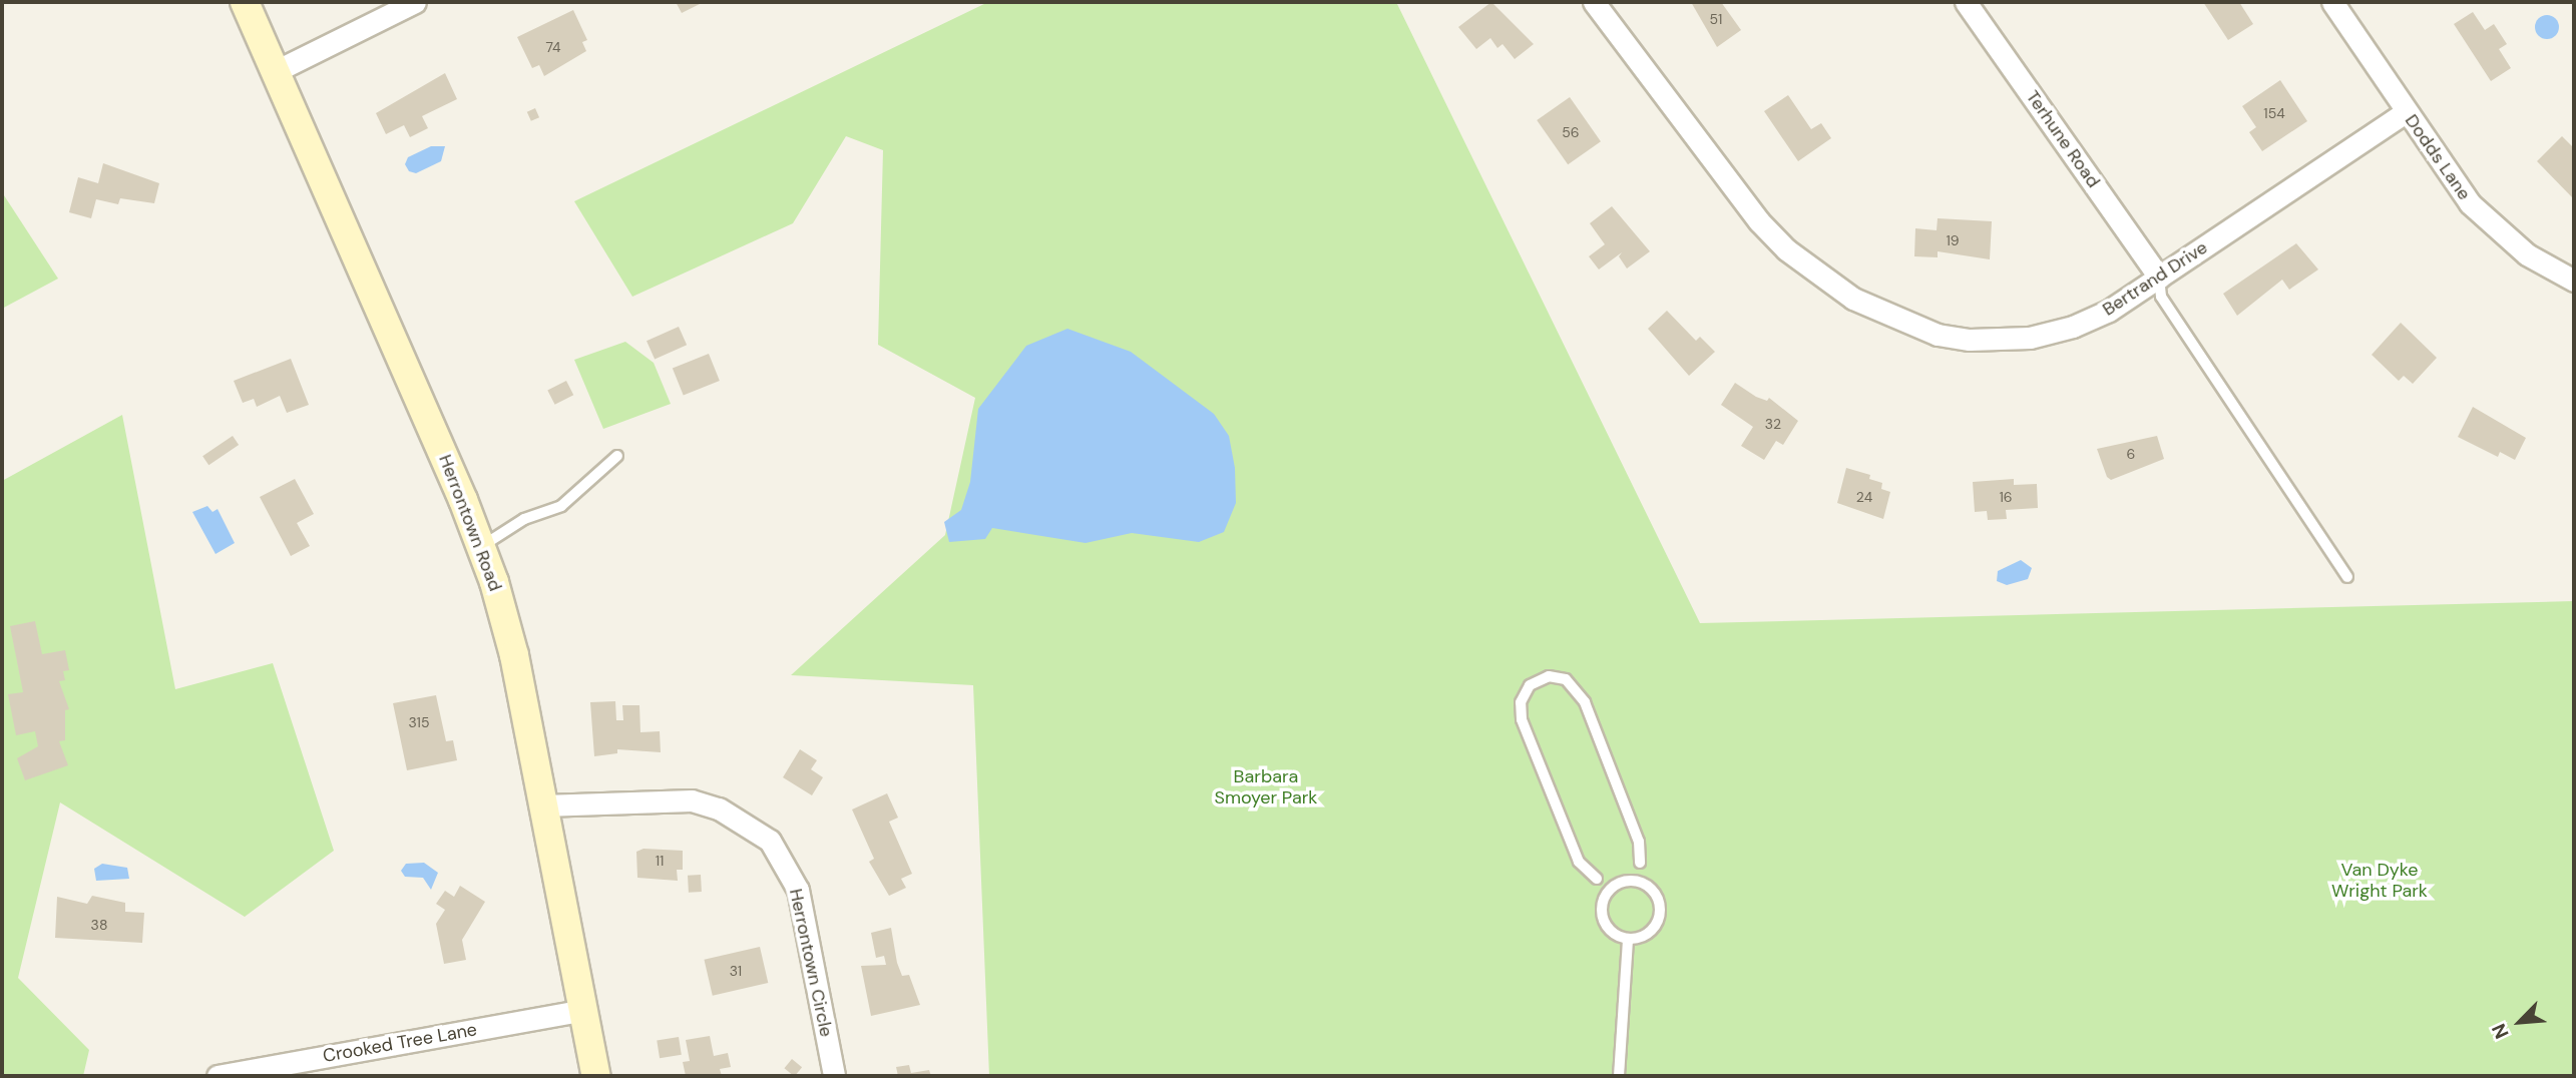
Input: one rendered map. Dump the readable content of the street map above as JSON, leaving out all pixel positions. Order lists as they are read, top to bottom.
{
  "streets": {
    "street": [
      "Terhune Road",
      "Dodds Lane",
      "Bertrand Drive",
      "Herrontown Road",
      "Herrontown Circle",
      "Crooked Tree Lane"
    ]
  },
  "crossings": [
    ["Terhune Road", "Bertrand Drive"],
    ["Dodds Lane", "Bertrand Drive"],
    ["Herrontown Road", "Herrontown Circle"],
    ["Herrontown Road", "Crooked Tree Lane"]
  ],
  "parks": ["Barbara Smoyer Park", "Van Dyke Wright Park"],
  "house_numbers": [
    "51",
    "74",
    "154",
    "56",
    "19",
    "32",
    "6",
    "24",
    "16",
    "315",
    "11",
    "38",
    "31"
  ],
  "north": "bottom left"
}
